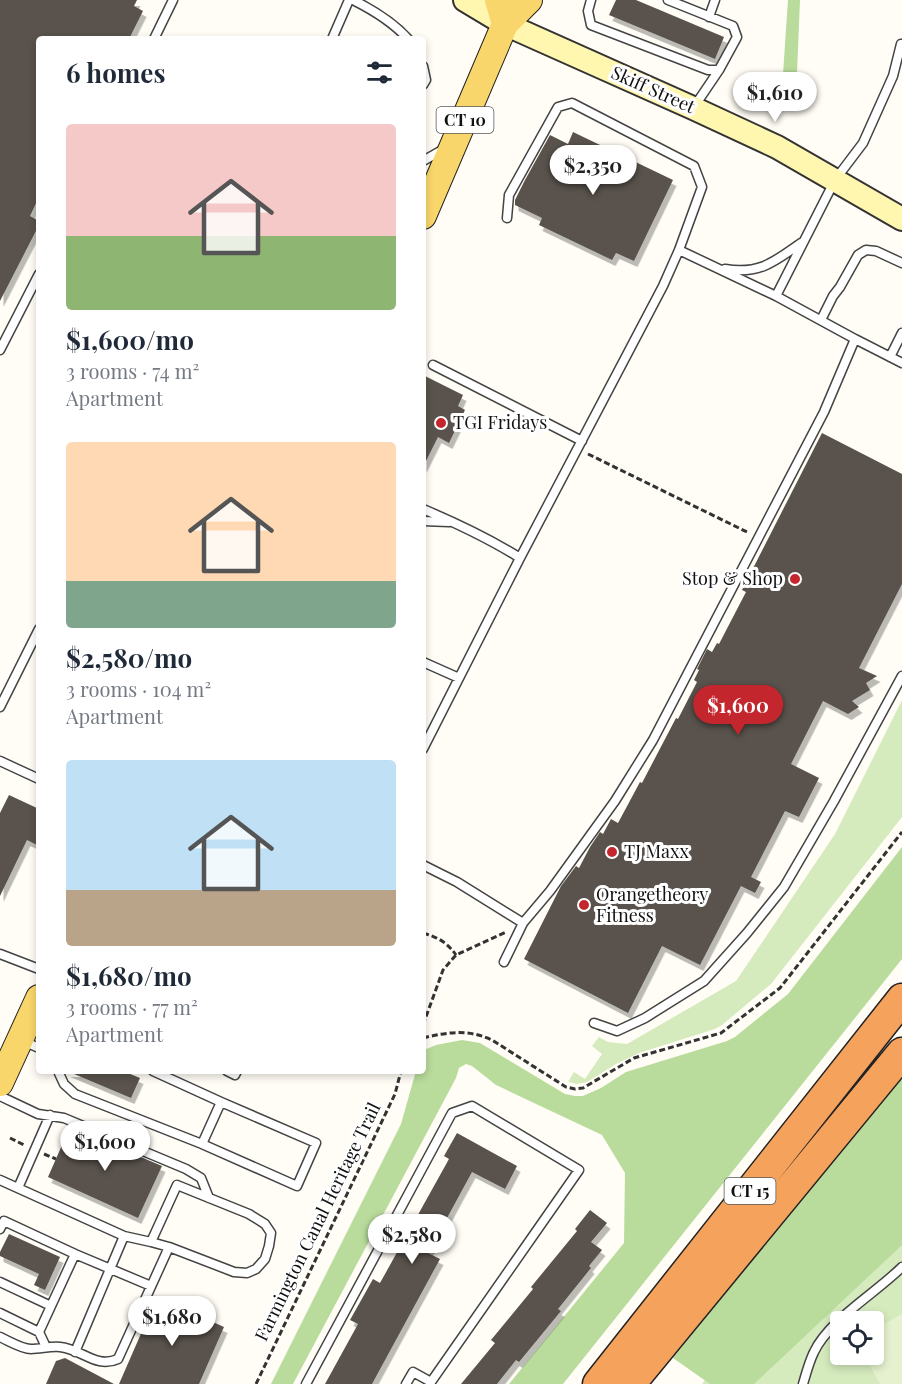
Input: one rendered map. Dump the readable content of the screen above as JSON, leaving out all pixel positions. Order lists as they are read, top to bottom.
{
  "streets": {
    "highway": ["CT 15"],
    "main road": ["Skiff Street", "CT 10"],
    "path": ["Farmington Canal Heritage Trail"]
  },
  "crossings": [
    ["Skiff Street", "CT 10"]
  ],
  "places": [
    "TGI Fridays",
    "Stop & Shop",
    "TJ Maxx",
    "Orangetheory Fitness"
  ],
  "page": {
    "heading": "6 homes",
    "price": [
      "$1,610",
      "$2,350",
      "$1,600",
      "$1,600",
      "$2,580",
      "$1,680"
    ],
    "list": [
      {
        "name": "$1,600/mo",
        "note": "3 rooms · 74 m² · Apartment"
      },
      {
        "name": "$2,580/mo",
        "note": "3 rooms · 104 m² · Apartment"
      },
      {
        "name": "$1,680/mo",
        "note": "3 rooms · 77 m² · Apartment"
      }
    ]
  }
}
